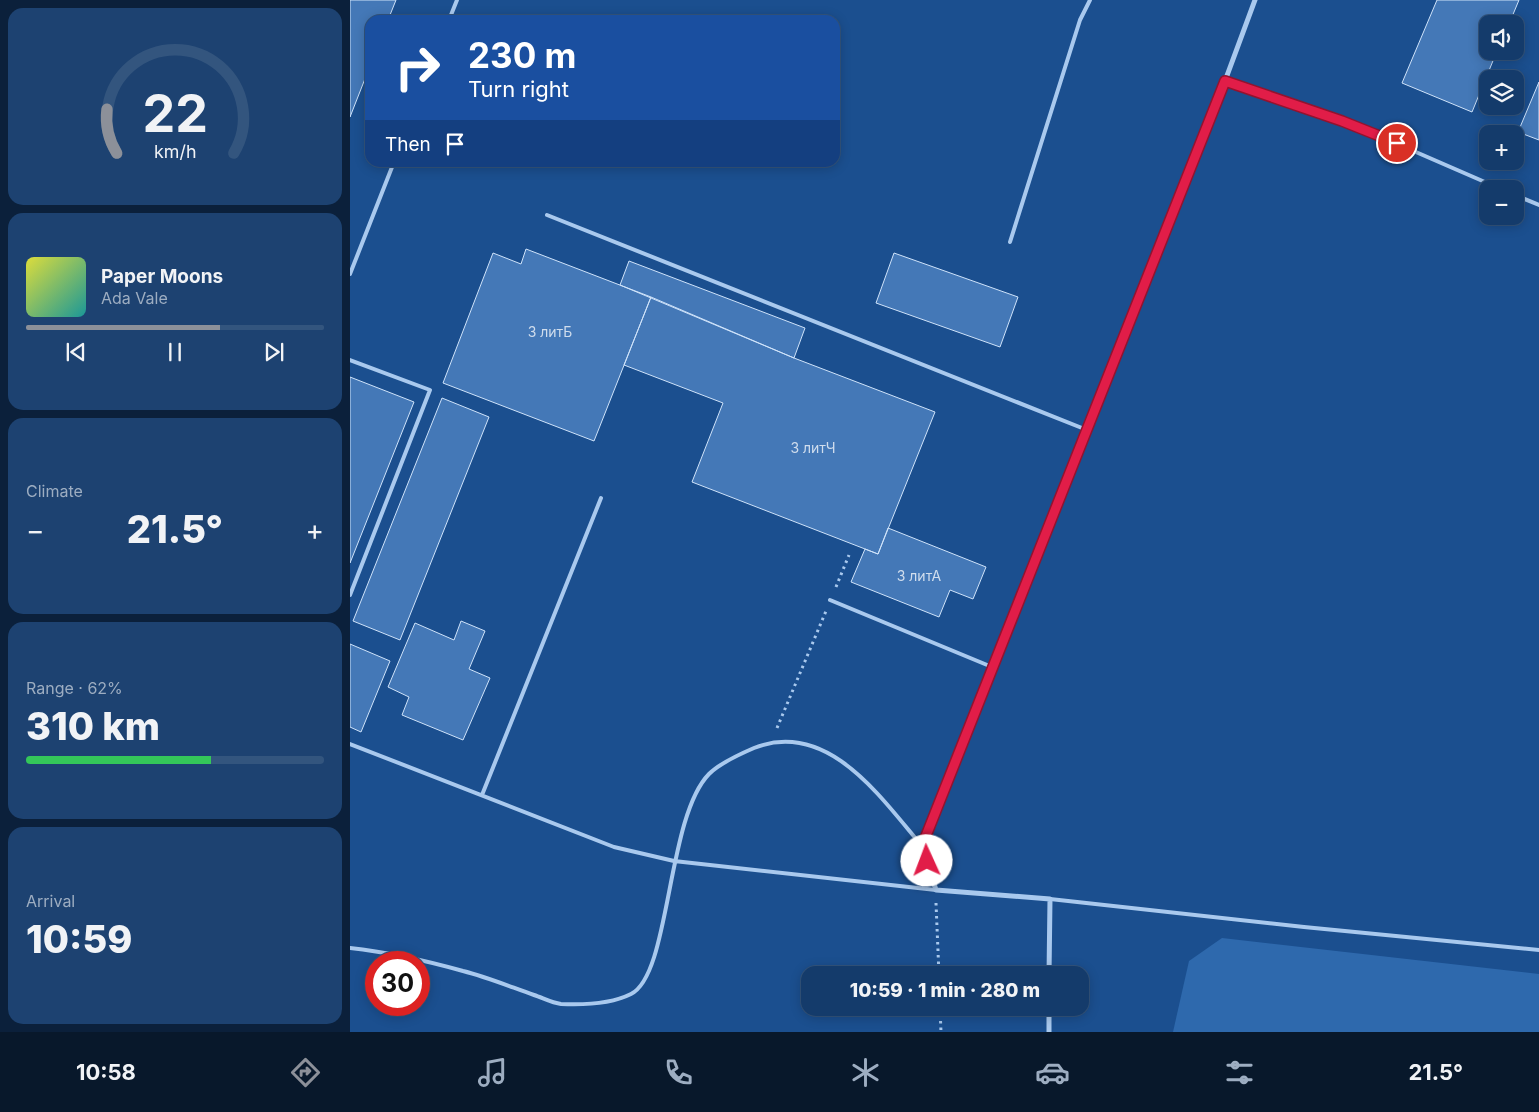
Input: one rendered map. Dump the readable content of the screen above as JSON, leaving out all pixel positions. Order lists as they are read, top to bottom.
{
  "house_numbers": ["3 литБ", "3 литЧ", "3 литА"],
  "page": {
    "map_buttons": ["+", "−"],
    "turn": ["230 m", "Turn right"],
    "then": "Then",
    "song": ["Paper Moons", "Ada Vale"],
    "tile": [
      "Climate",
      ["Range · 62%", "310 km"],
      ["Arrival", "10:59"]
    ],
    "heat": ["−", "21.5°", "+"],
    "limit": "30",
    "trip": "10:59 · 1 min · 280 m",
    "tabs": ["10:58", "21.5°"],
    "gauge": ["22", "km/h"]
  }
}
